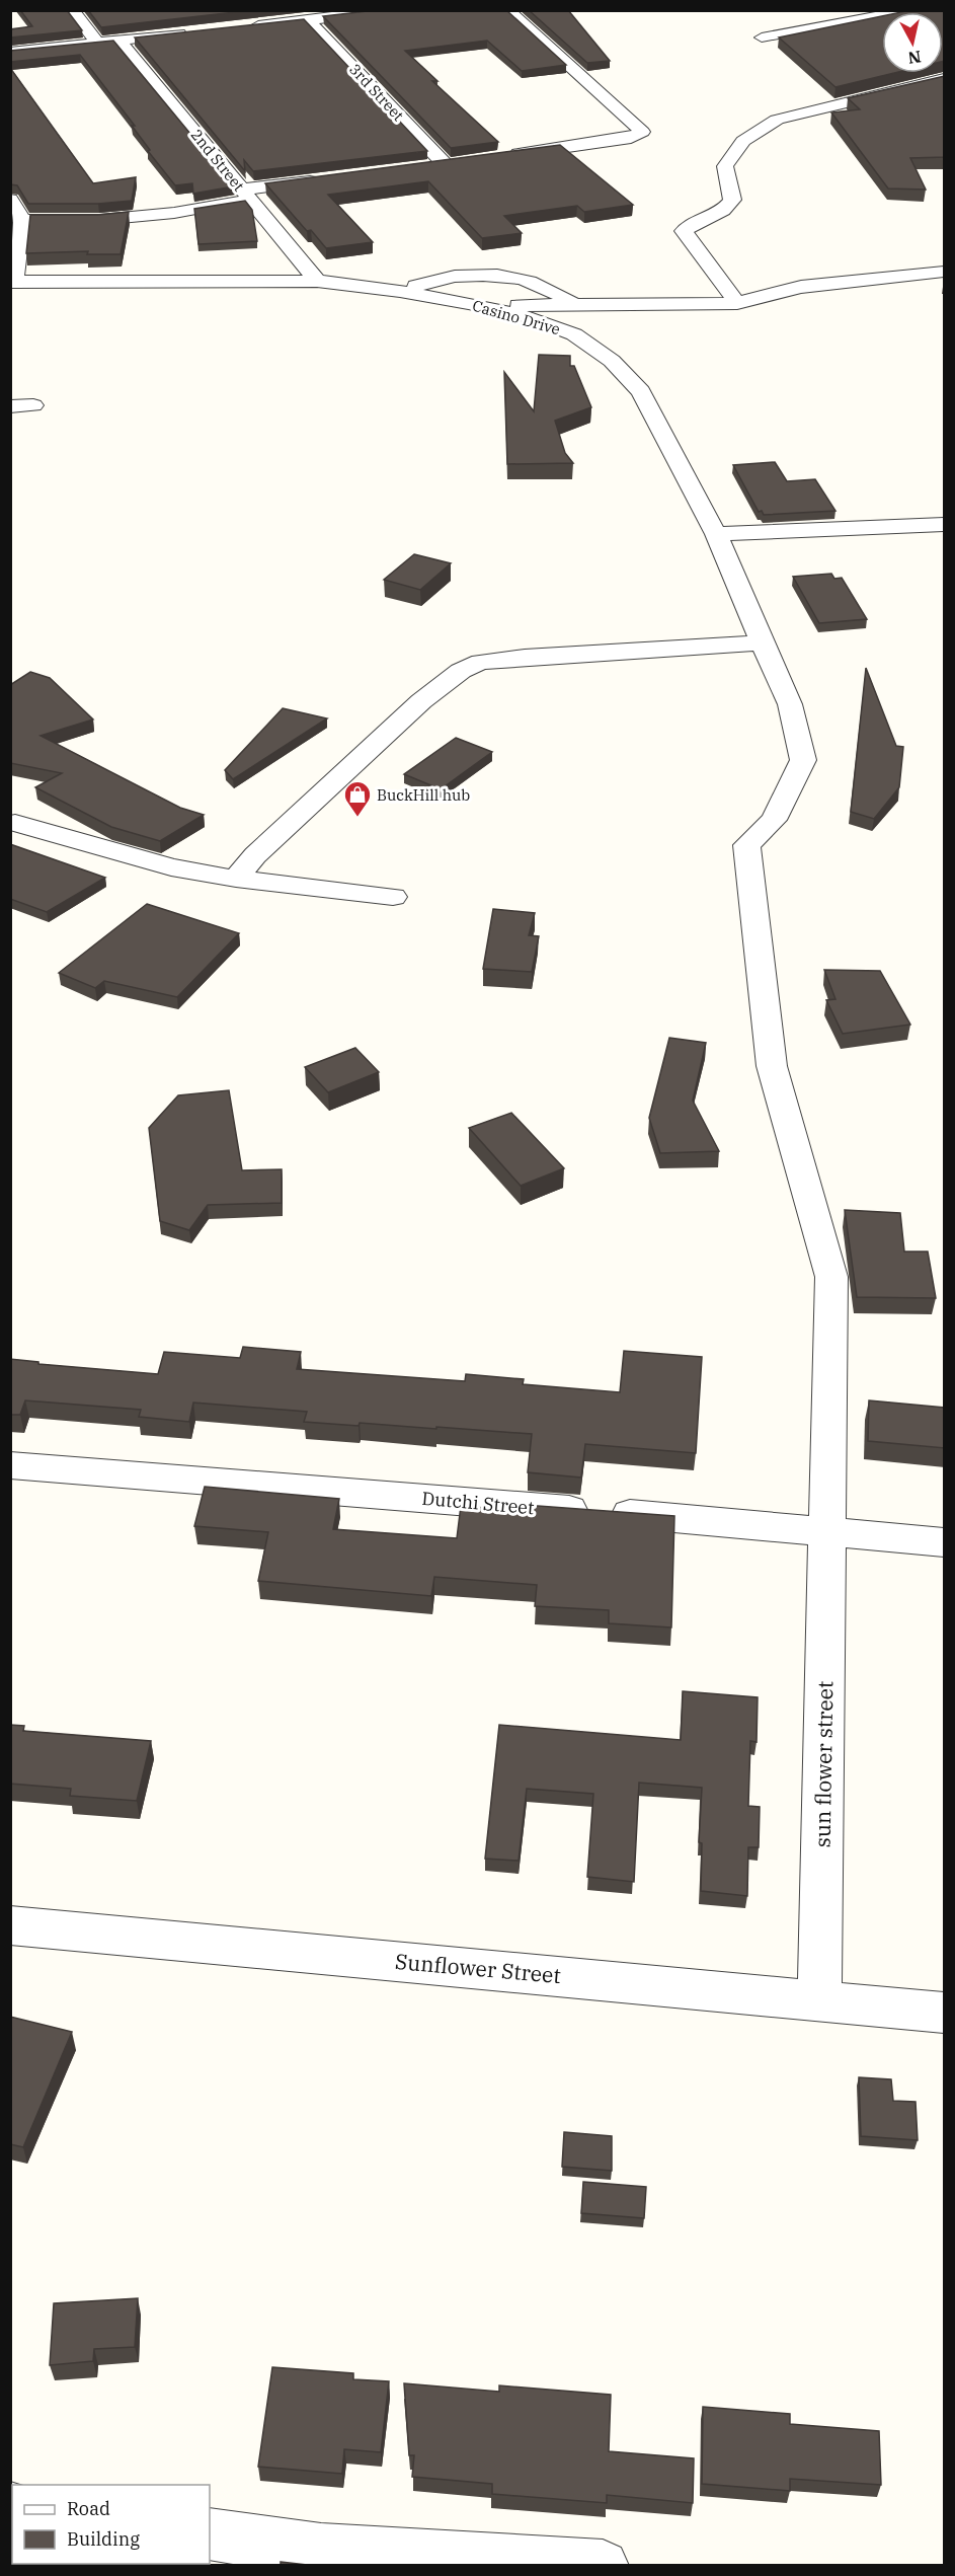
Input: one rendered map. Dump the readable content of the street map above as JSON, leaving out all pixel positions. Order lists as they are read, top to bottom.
{
  "streets": {
    "street": [
      "3rd Street",
      "2nd Street",
      "Casino Drive",
      "Dutchi Street",
      "sun flower street",
      "Sunflower Street"
    ]
  },
  "crossings": [
    ["2nd Street", "Casino Drive"],
    ["Casino Drive", "sun flower street"],
    ["Dutchi Street", "sun flower street"],
    ["sun flower street", "Sunflower Street"]
  ],
  "places": {
    "shop": ["BuckHill hub"]
  },
  "legend": ["Road", "Building"],
  "north": "bottom"
}
